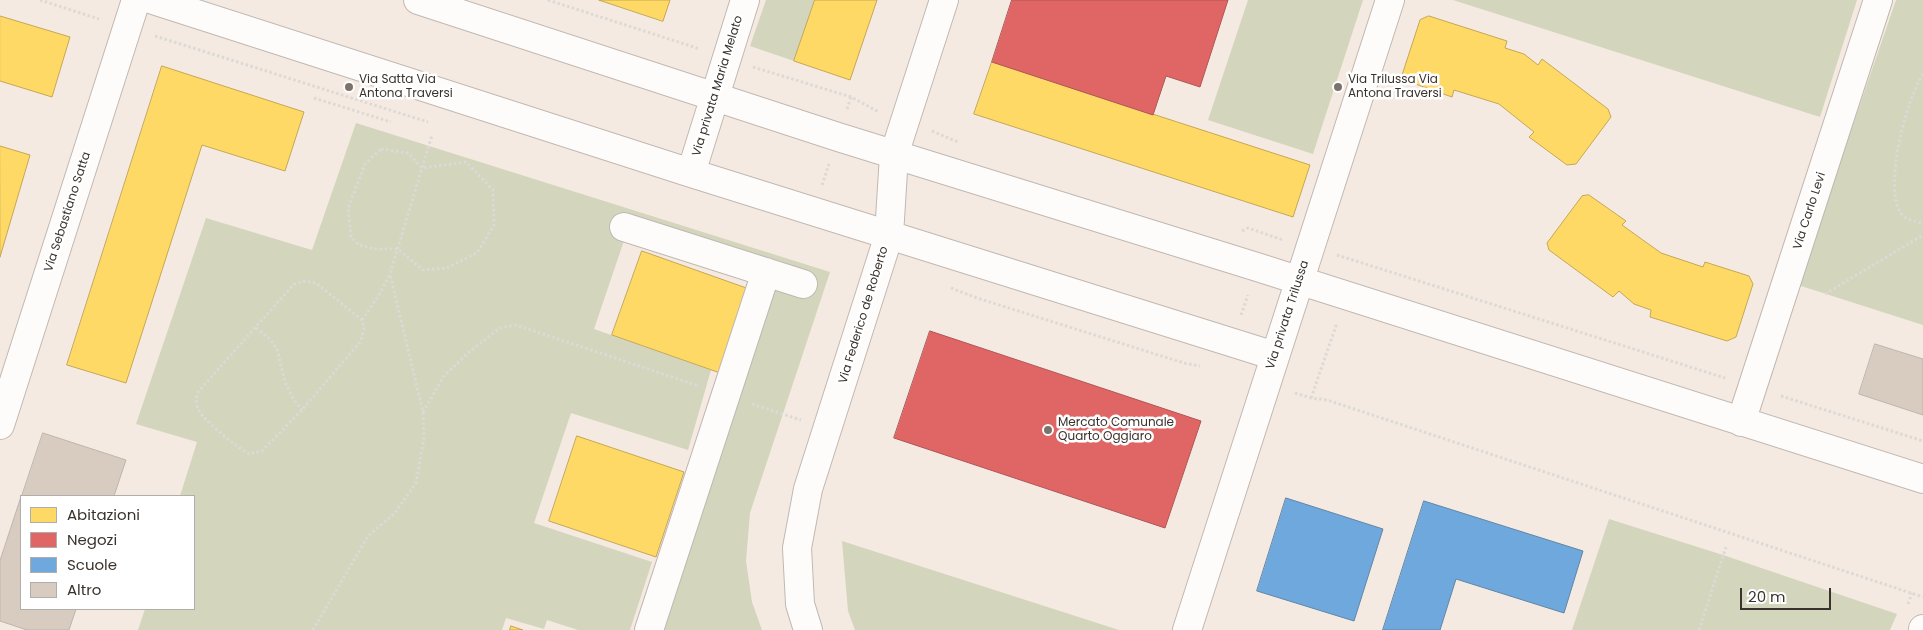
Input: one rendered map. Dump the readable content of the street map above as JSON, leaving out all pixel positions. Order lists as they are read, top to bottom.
{
  "streets": {
    "street": [
      "Via privata Maria Melato",
      "Via Carlo Levi",
      "Via Sebastiano Satta",
      "Via Federico de Roberto",
      "Via privata Trilussa"
    ]
  },
  "places": ["Via Satta Via Antona Traversi", "Via Trilussa Via Antona Traversi", "Mercato Comunale Quarto Oggiaro"],
  "legend": [
    "Abitazioni",
    "Negozi",
    "Scuole",
    "Altro"
  ],
  "scale_bar": "20 m"
}
